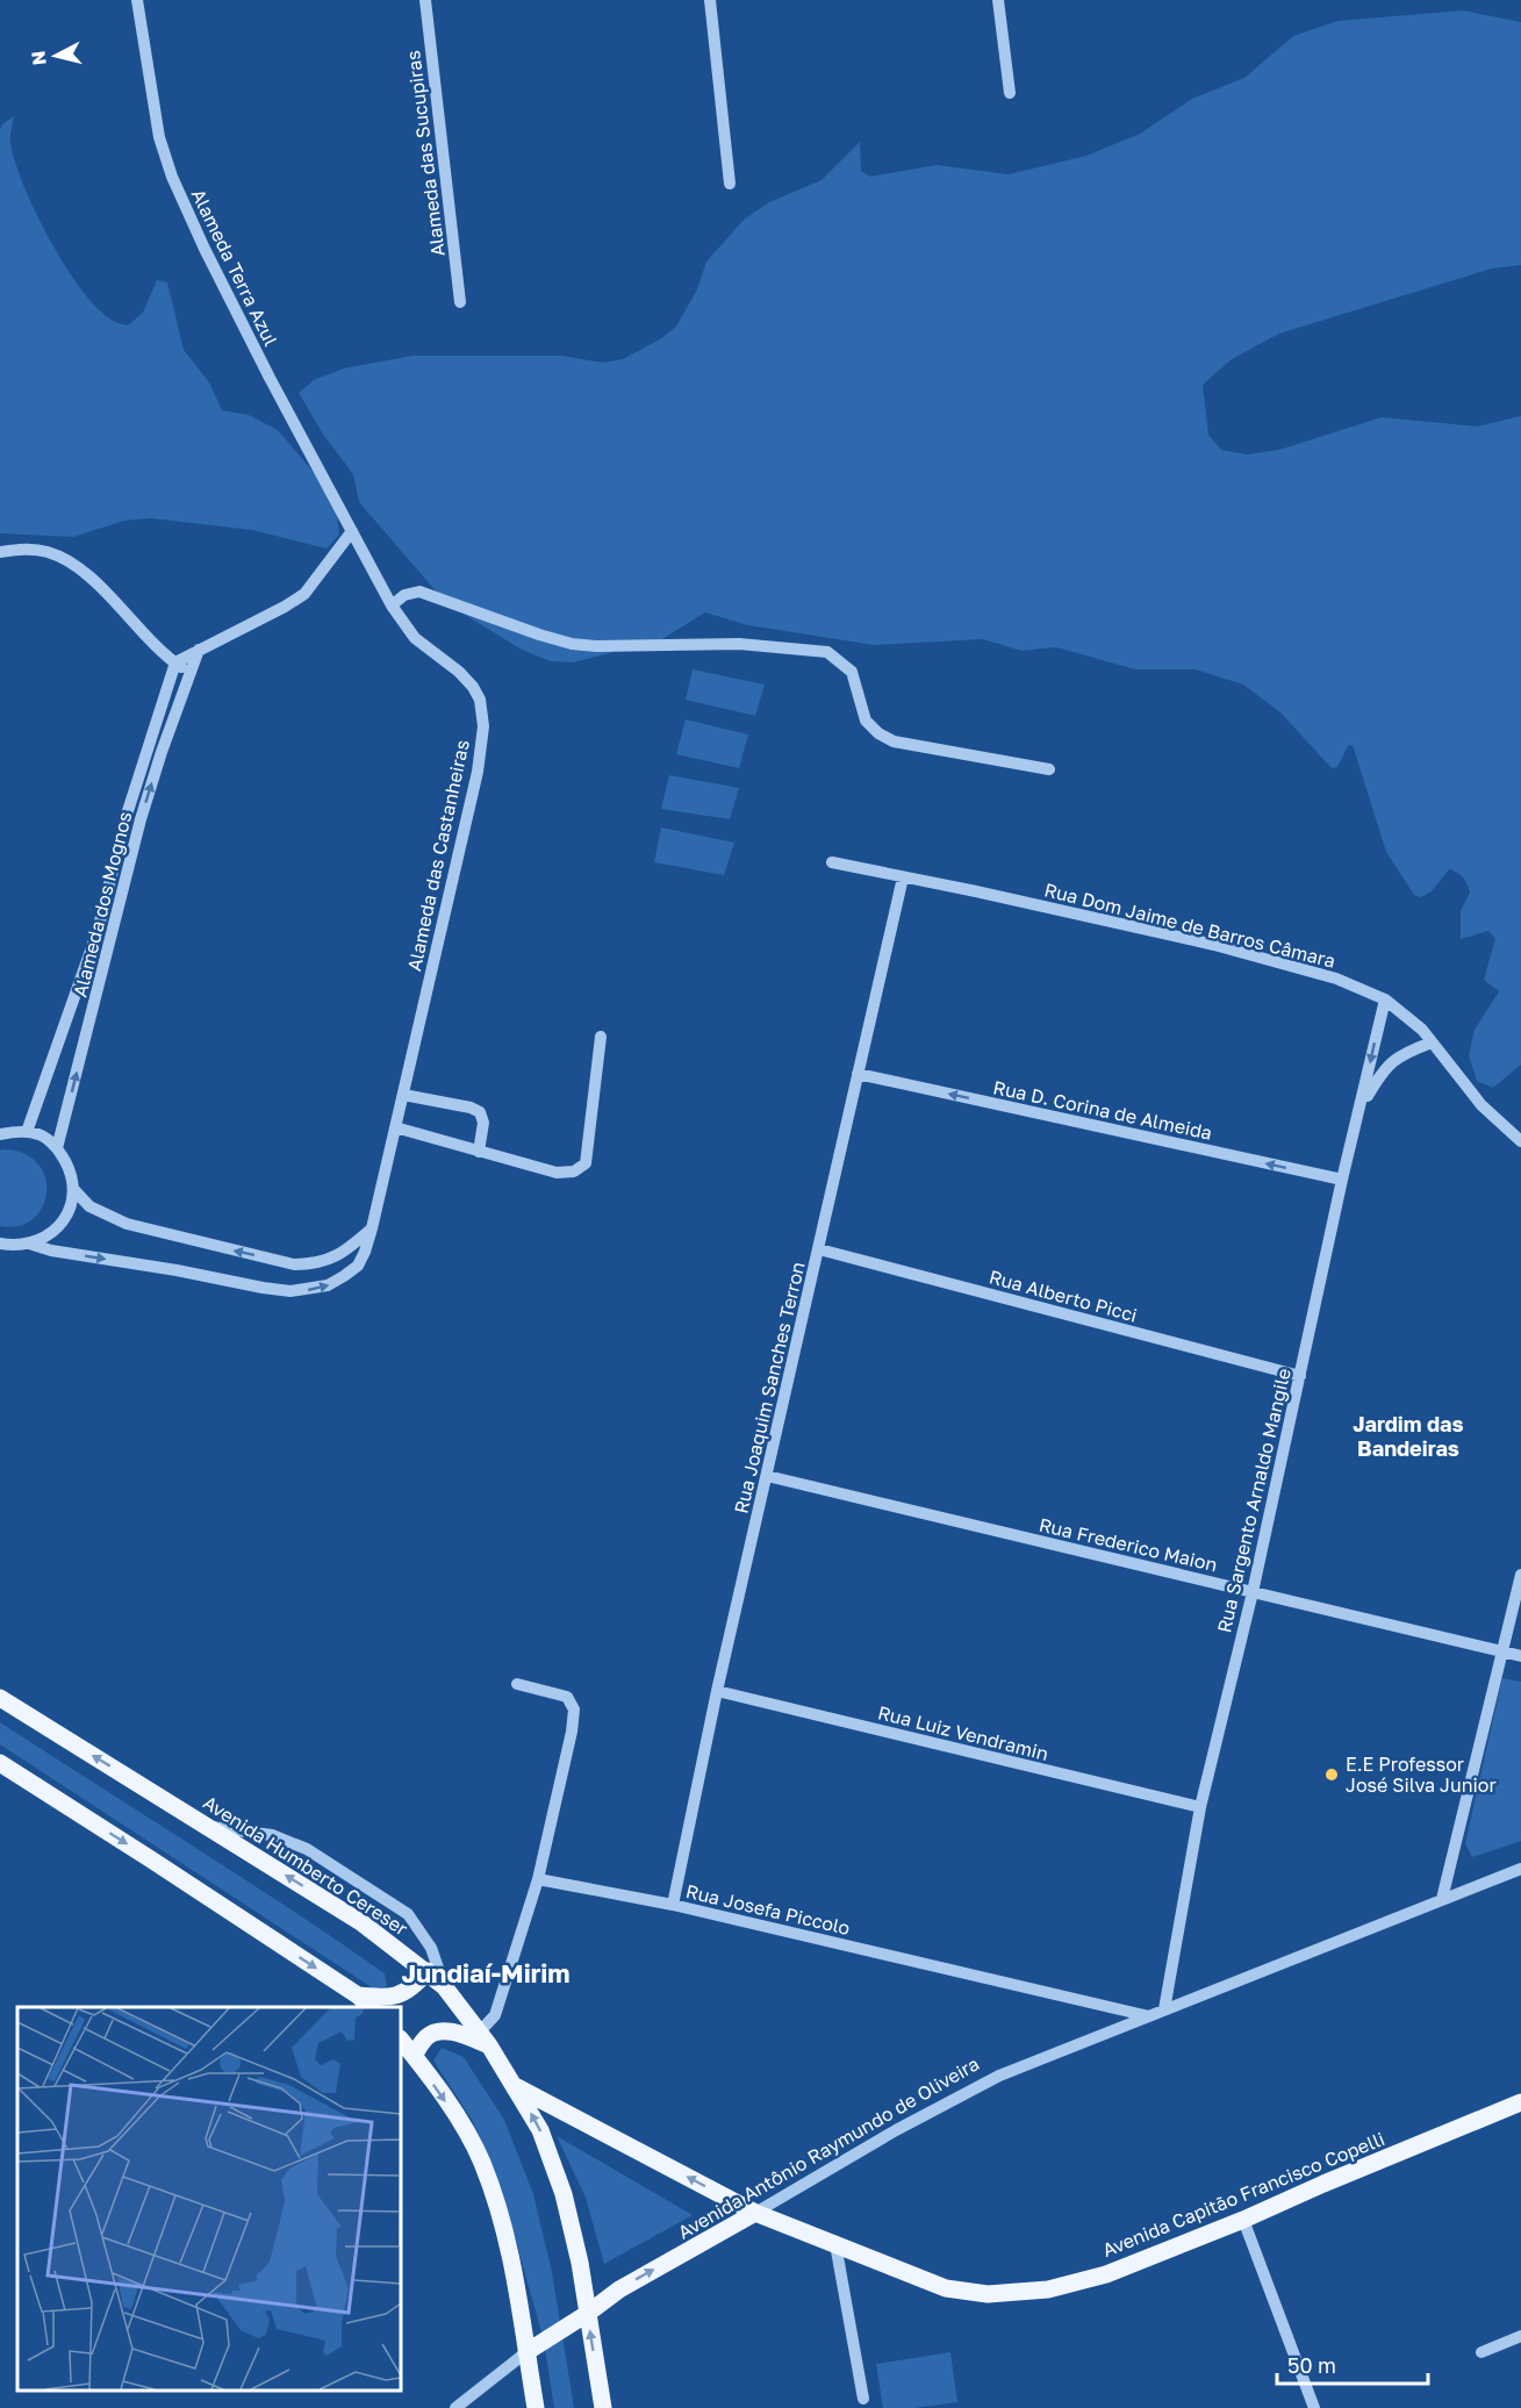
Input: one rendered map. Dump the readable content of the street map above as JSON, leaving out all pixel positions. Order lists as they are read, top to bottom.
{
  "streets": {
    "main road": ["Avenida Humberto Cereser", "Avenida Antônio Raymundo de Oliveira", "Avenida Capitão Francisco Copelli"],
    "street": [
      "Alameda das Sucupiras",
      "Alameda Terra Azul",
      "Alameda das Castanheiras",
      "Alameda dos Mognos",
      "Rua Dom Jaime de Barros Câmara",
      "Rua D. Corina de Almeida",
      "Rua Alberto Picci",
      "Rua Joaquim Sanches Terron",
      "Rua Sargento Arnaldo Mangile",
      "Rua Frederico Maion",
      "Rua Luiz Vendramin",
      "Rua Josefa Piccolo"
    ]
  },
  "crossings": [
    ["Alameda Terra Azul", "Alameda das Castanheiras"],
    ["Rua Dom Jaime de Barros Câmara", "Rua Joaquim Sanches Terron"],
    ["Rua Dom Jaime de Barros Câmara", "Rua Sargento Arnaldo Mangile"],
    ["Rua D. Corina de Almeida", "Rua Joaquim Sanches Terron"],
    ["Rua D. Corina de Almeida", "Rua Sargento Arnaldo Mangile"],
    ["Rua Alberto Picci", "Rua Joaquim Sanches Terron"],
    ["Rua Alberto Picci", "Rua Sargento Arnaldo Mangile"],
    ["Rua Joaquim Sanches Terron", "Rua Frederico Maion"],
    ["Rua Joaquim Sanches Terron", "Rua Luiz Vendramin"],
    ["Rua Joaquim Sanches Terron", "Rua Josefa Piccolo"],
    ["Rua Sargento Arnaldo Mangile", "Rua Frederico Maion"],
    ["Rua Sargento Arnaldo Mangile", "Rua Luiz Vendramin"],
    ["Rua Sargento Arnaldo Mangile", "Avenida Antônio Raymundo de Oliveira"],
    ["Avenida Humberto Cereser", "Avenida Antônio Raymundo de Oliveira"],
    ["Avenida Humberto Cereser", "Avenida Capitão Francisco Copelli"],
    ["Rua Josefa Piccolo", "Avenida Antônio Raymundo de Oliveira"],
    ["Avenida Antônio Raymundo de Oliveira", "Avenida Capitão Francisco Copelli"]
  ],
  "one_way": ["Rua D. Corina de Almeida"],
  "districts": ["Jardim das Bandeiras", "Jundiaí-Mirim"],
  "places": ["E.E Professor José Silva Junior"],
  "scale_bar": "50 m",
  "north": "left"
}
